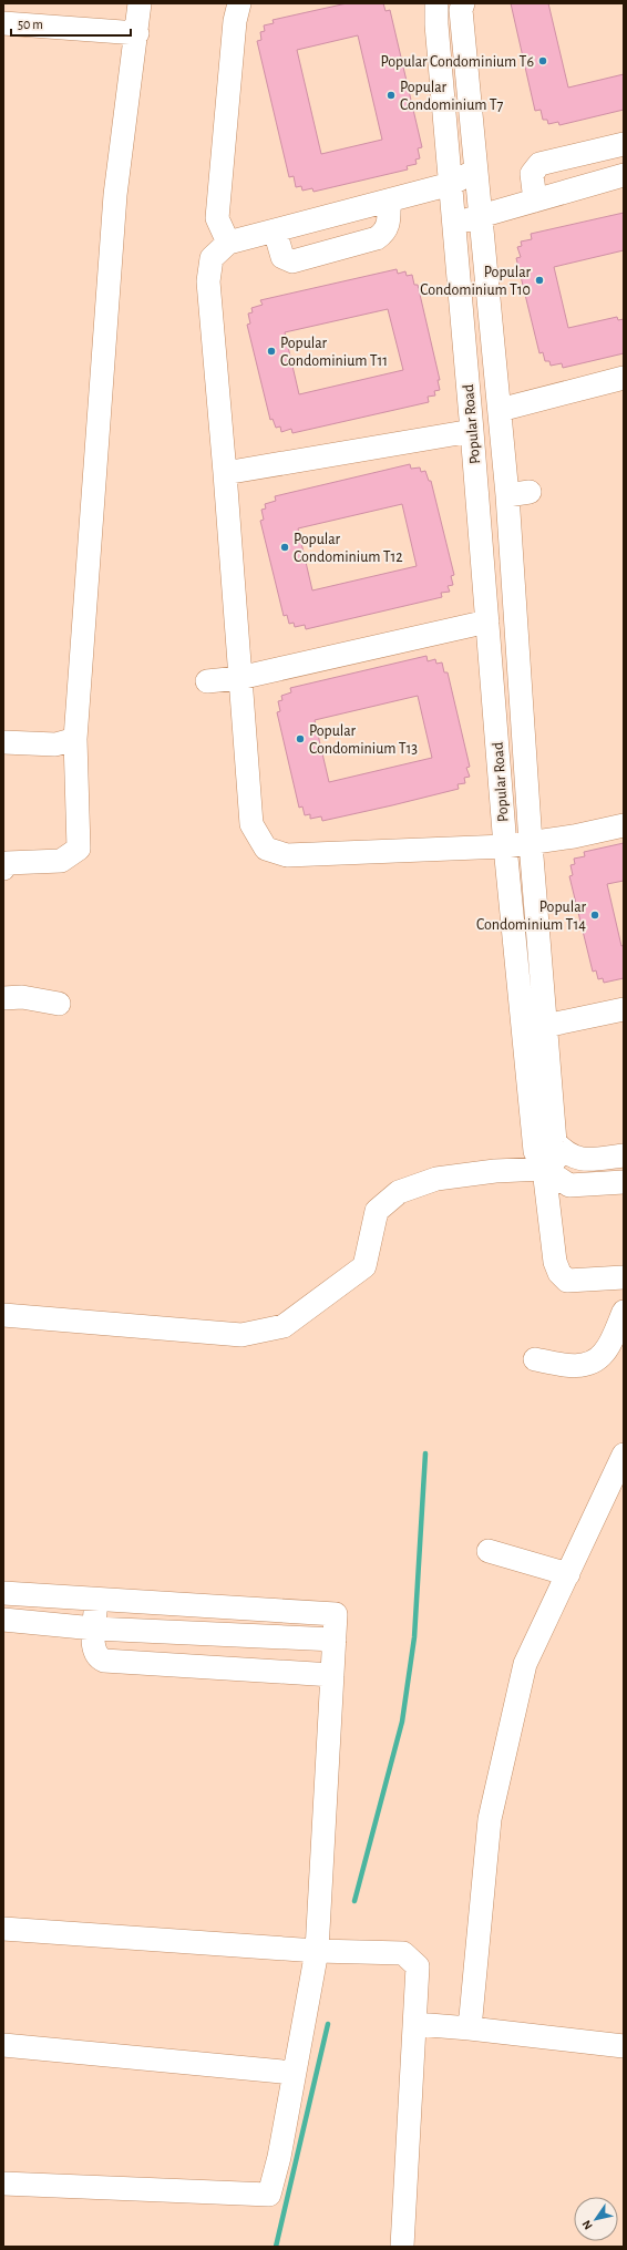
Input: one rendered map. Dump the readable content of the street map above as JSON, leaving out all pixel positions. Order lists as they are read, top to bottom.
{
  "streets": {
    "street": ["Popular Road"]
  },
  "places": [
    "Popular Condominium T6",
    "Popular Condominium T7",
    "Popular Condominium T10",
    "Popular Condominium T11",
    "Popular Condominium T12",
    "Popular Condominium T13",
    "Popular Condominium T14"
  ],
  "scale_bar": "50 m",
  "north": "bottom left"
}
